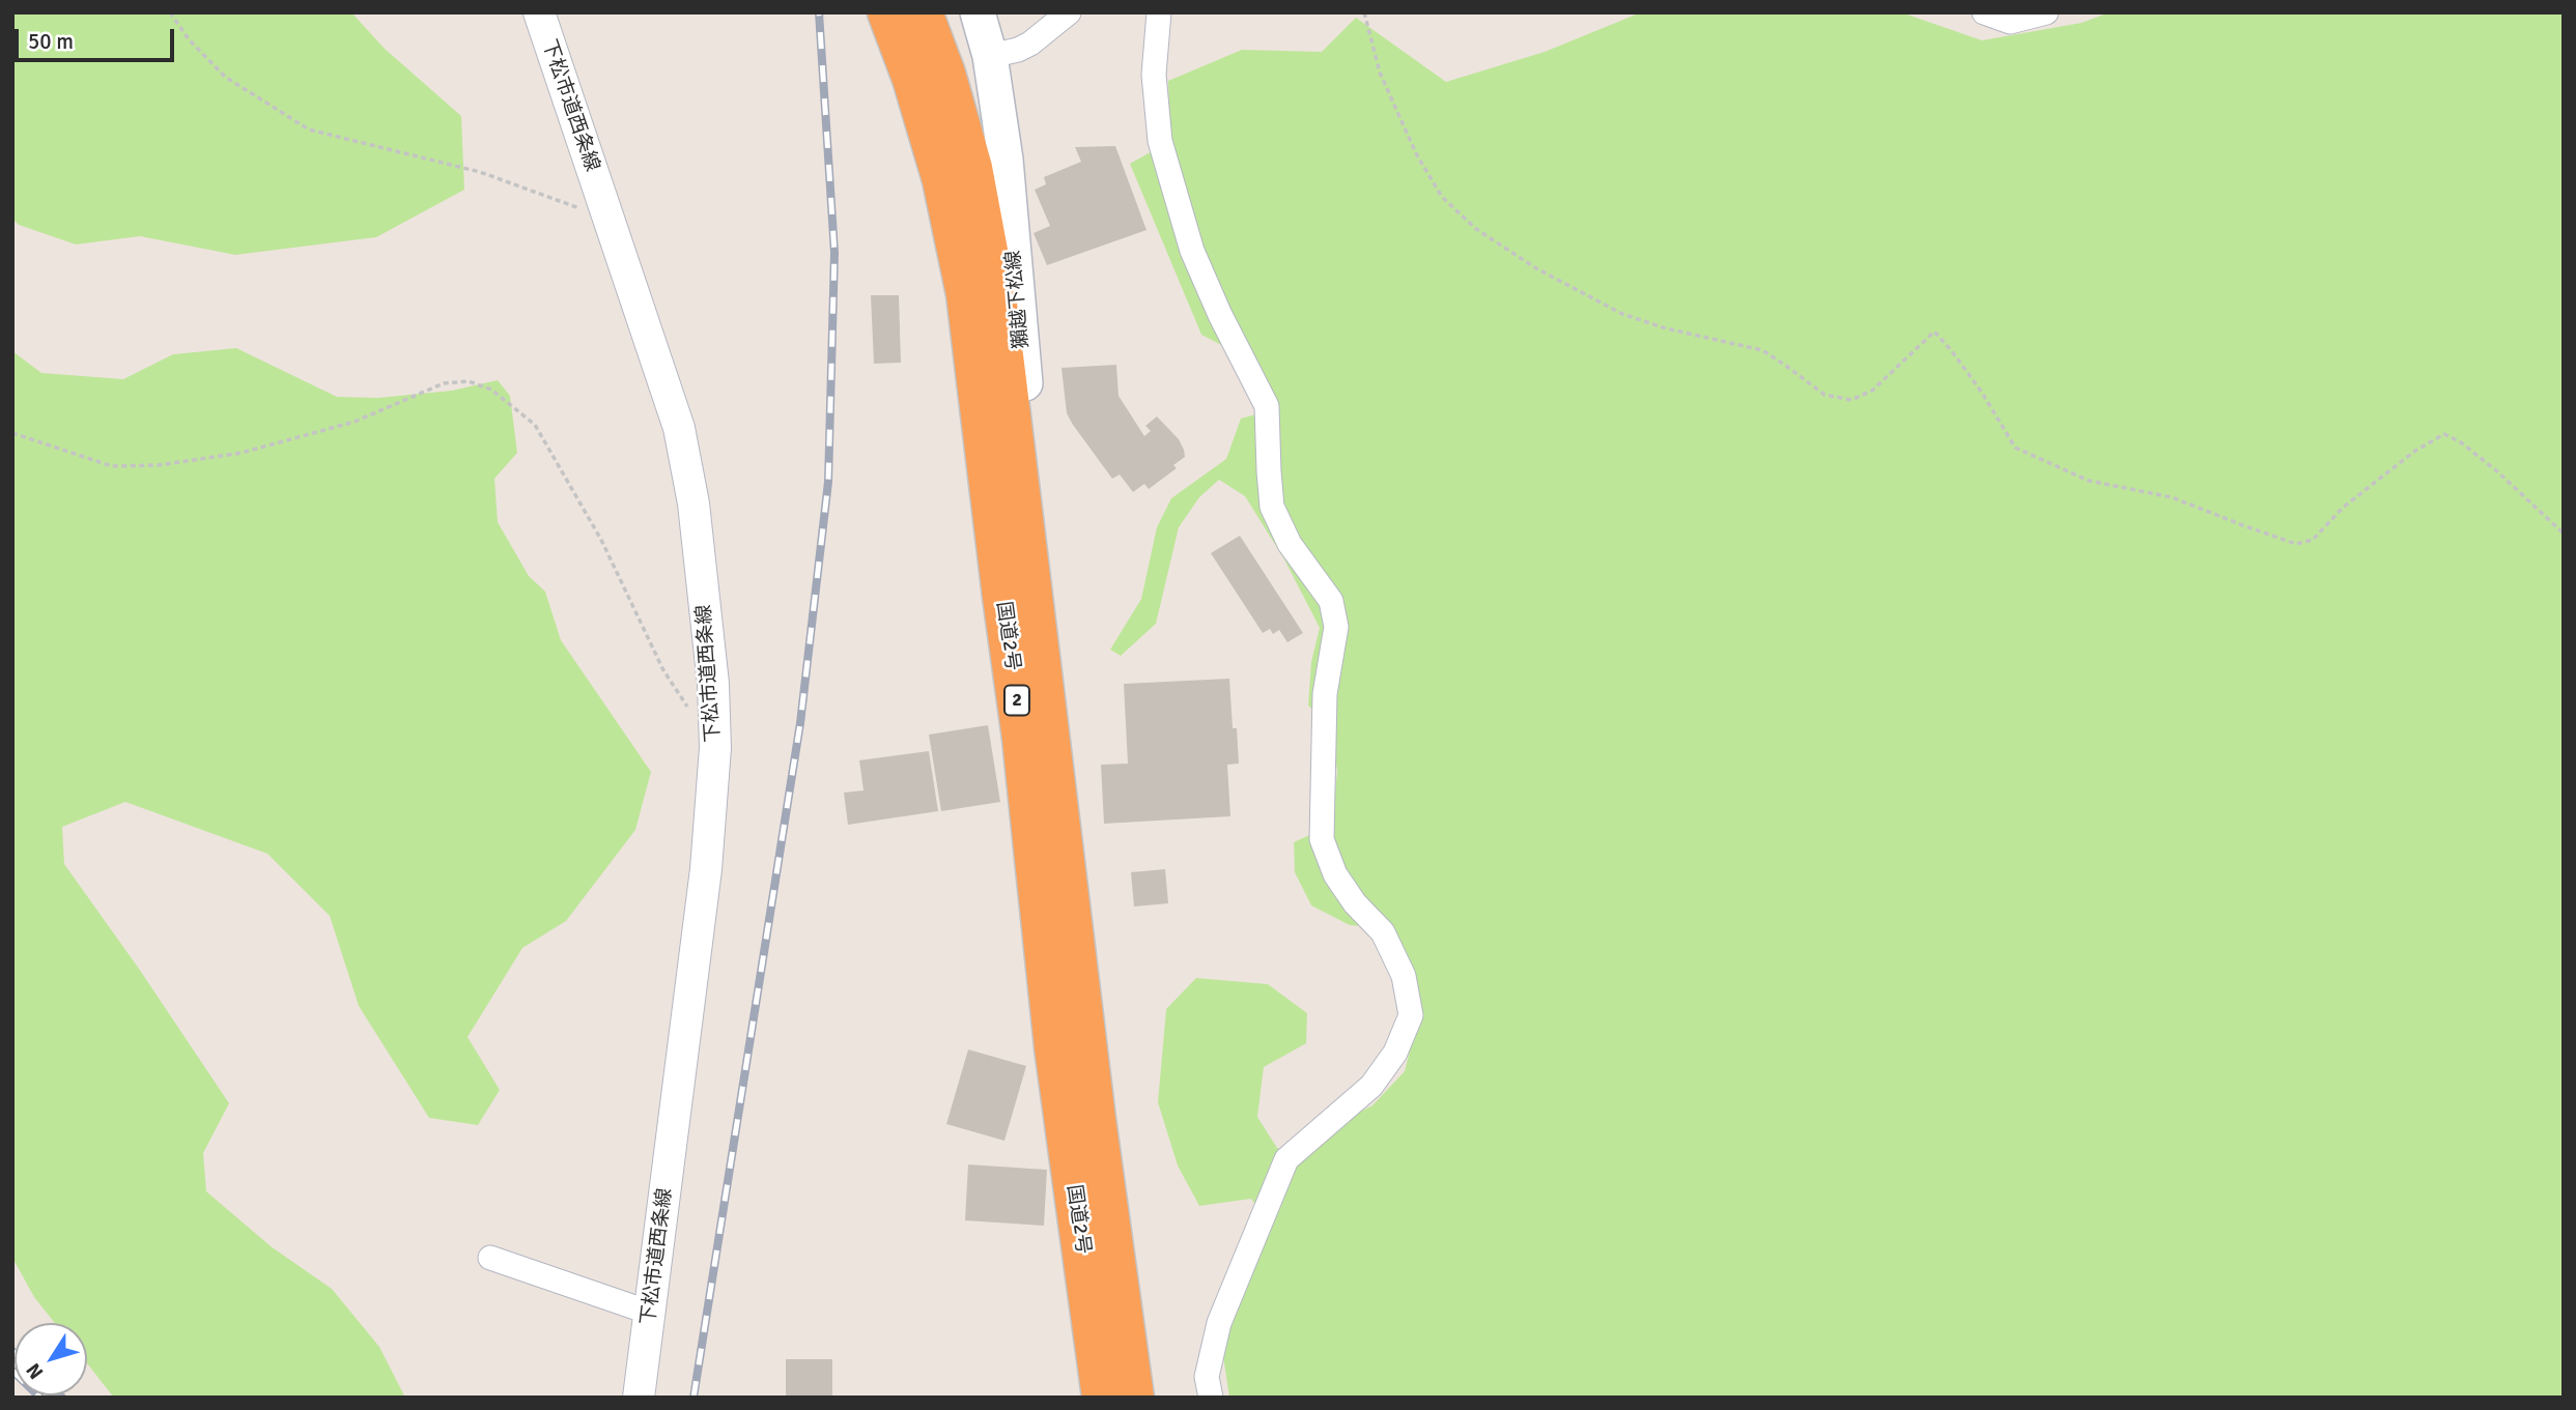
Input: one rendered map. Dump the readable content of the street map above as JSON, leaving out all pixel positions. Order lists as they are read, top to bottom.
{
  "streets": {
    "highway": ["国道2号", "2"],
    "main road": ["獺越下松線"],
    "street": ["下松市道西条線"]
  },
  "crossings": [
    ["獺越下松線", "国道2号"]
  ],
  "scale_bar": "50 m",
  "north": "bottom left"
}
